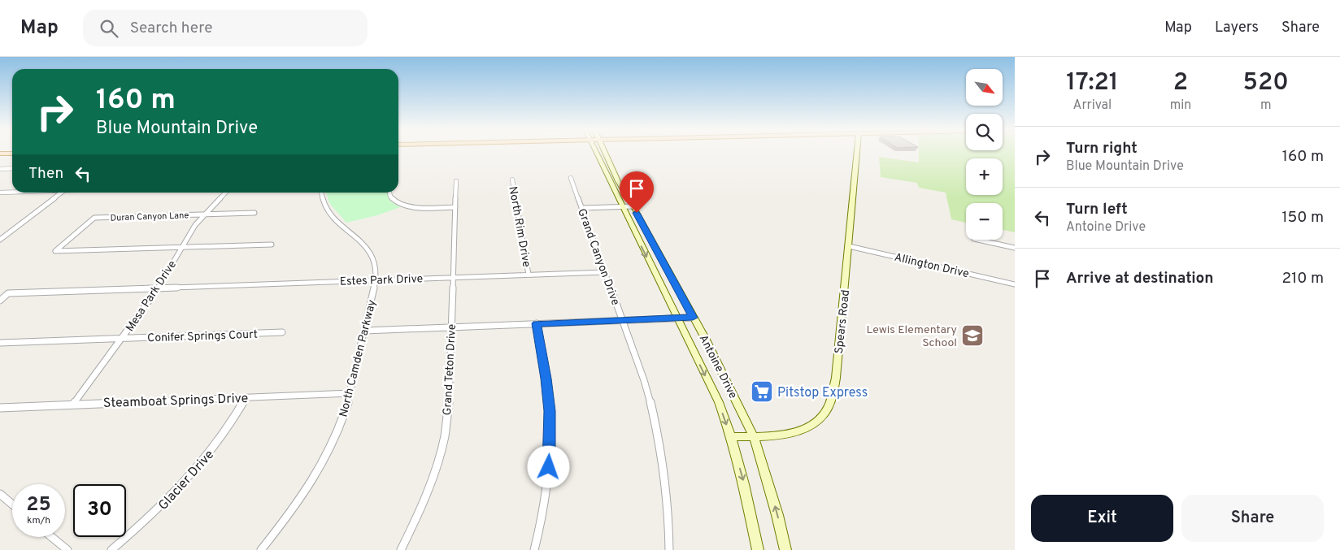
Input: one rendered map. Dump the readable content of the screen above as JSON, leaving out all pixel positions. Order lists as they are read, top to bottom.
{
  "streets": {
    "main road": ["Spears Road", "Antoine Drive"],
    "street": [
      "Duran Canyon Lane",
      "North Rim Drive",
      "Grand Canyon Drive",
      "Allington Drive",
      "Estes Park Drive",
      "Mesa Park Drive",
      "Conifer Springs Court",
      "North Camden Parkway",
      "Grand Teton Drive",
      "Steamboat Springs Drive",
      "Glacier Drive"
    ]
  },
  "crossings": [
    ["Duran Canyon Lane", "Mesa Park Drive"],
    ["North Rim Drive", "Estes Park Drive"],
    ["Grand Canyon Drive", "Estes Park Drive"],
    ["Allington Drive", "Spears Road"],
    ["Estes Park Drive", "Mesa Park Drive"],
    ["Estes Park Drive", "North Camden Parkway"],
    ["Estes Park Drive", "Grand Teton Drive"],
    ["Mesa Park Drive", "Conifer Springs Court"],
    ["Mesa Park Drive", "Steamboat Springs Drive"],
    ["Spears Road", "Antoine Drive"],
    ["North Camden Parkway", "Steamboat Springs Drive"],
    ["Steamboat Springs Drive", "Glacier Drive"]
  ],
  "places": {
    "school or university": ["Lewis Elementary School"],
    "supermarket": ["Pitstop Express"]
  },
  "north": "bottom right",
  "page": {
    "header": "Map",
    "search": "Search here",
    "nav": ["Map", "Layers", "Share"],
    "eta": [
      "17:21",
      "Arrival",
      "2",
      "min",
      "520",
      "m"
    ],
    "map_buttons": ["+", "−"],
    "turn": ["160 m", "Blue Mountain Drive"],
    "list": [
      {
        "name": "Turn right",
        "note": "Blue Mountain Drive",
        "value": "160 m"
      },
      {
        "name": "Turn left",
        "note": "Antoine Drive",
        "value": "150 m"
      },
      {
        "name": "Arrive at destination",
        "value": "210 m"
      }
    ],
    "then": "Then",
    "speed": "25 km/h",
    "limit": "30",
    "buttons": ["Exit", "Share"]
  }
}
